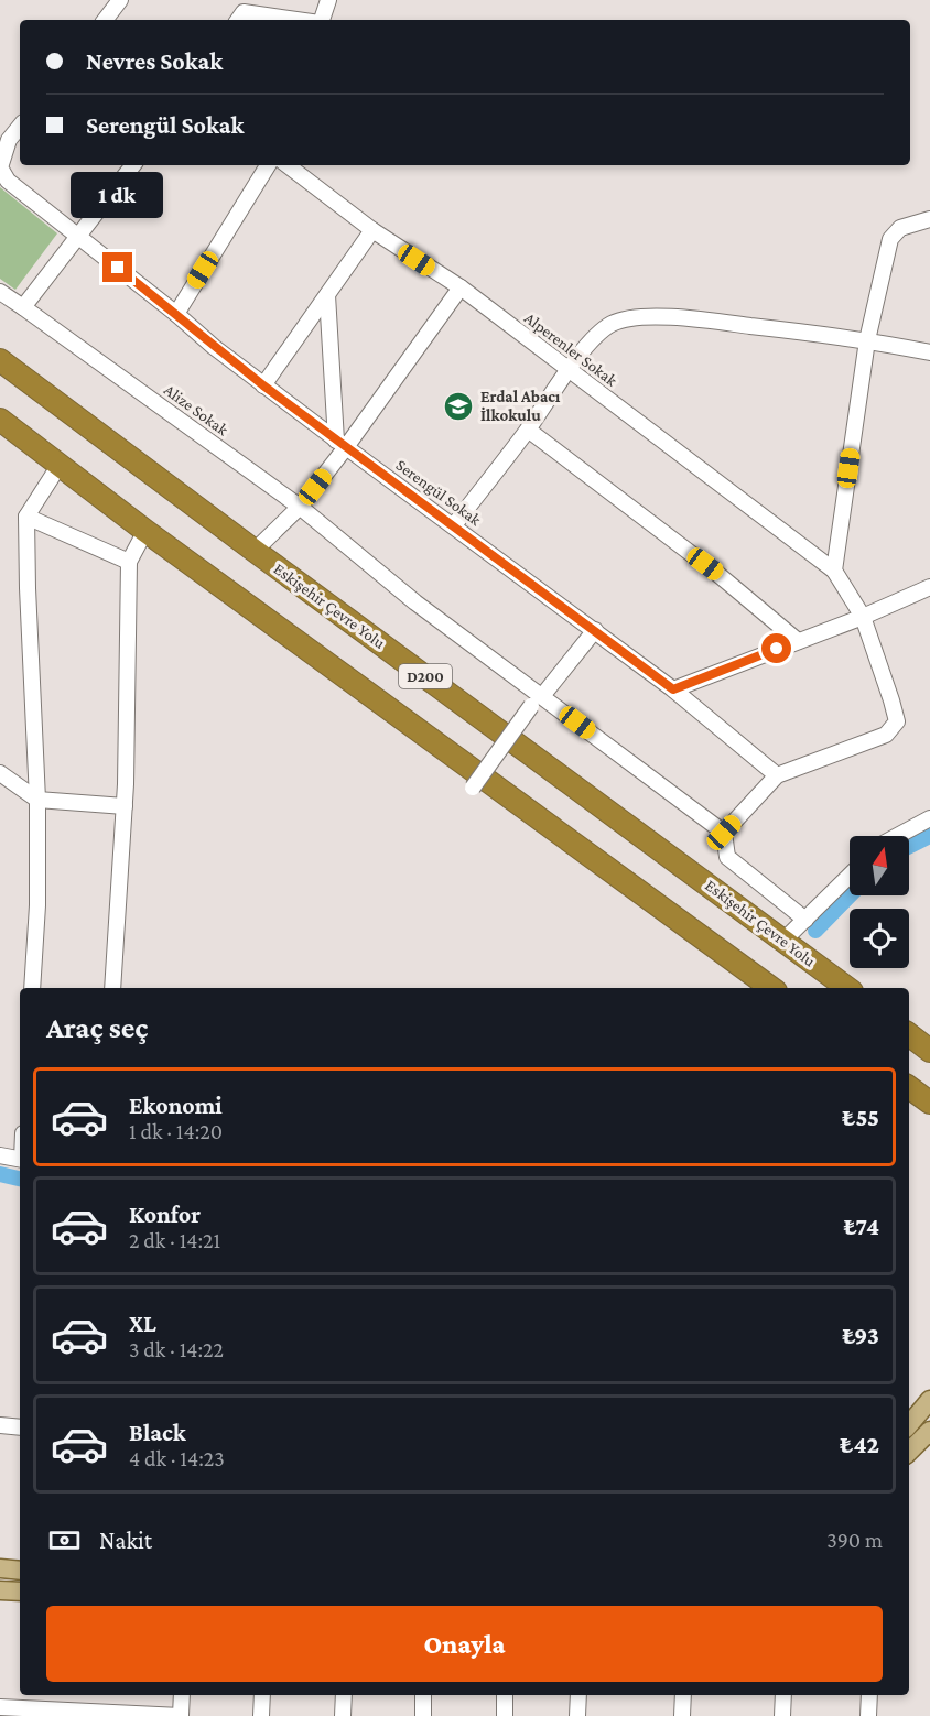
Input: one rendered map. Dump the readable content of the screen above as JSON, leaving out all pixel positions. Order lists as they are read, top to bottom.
{
  "streets": {
    "highway": ["Eskişehir Çevre Yolu", "D200"],
    "street": ["Alperenler Sokak", "Alize Sokak", "Serengül Sokak"]
  },
  "places": {
    "school or university": ["Erdal Abacı İlkokulu"]
  },
  "north": "top",
  "page": {
    "banner": ["Nevres Sokak", "Serengül Sokak"],
    "bubble": "1 dk",
    "heading": "Araç seç",
    "list": [
      {
        "name": "Ekonomi",
        "note": "1 dk · 14:20",
        "value": "₺55"
      },
      {
        "name": "Konfor",
        "note": "2 dk · 14:21",
        "value": "₺74"
      },
      {
        "name": "XL",
        "note": "3 dk · 14:22",
        "value": "₺93"
      },
      {
        "name": "Black",
        "note": "4 dk · 14:23",
        "value": "₺42"
      }
    ],
    "pay": ["Nakit", "390 m"],
    "buttons": "Onayla"
  }
}
